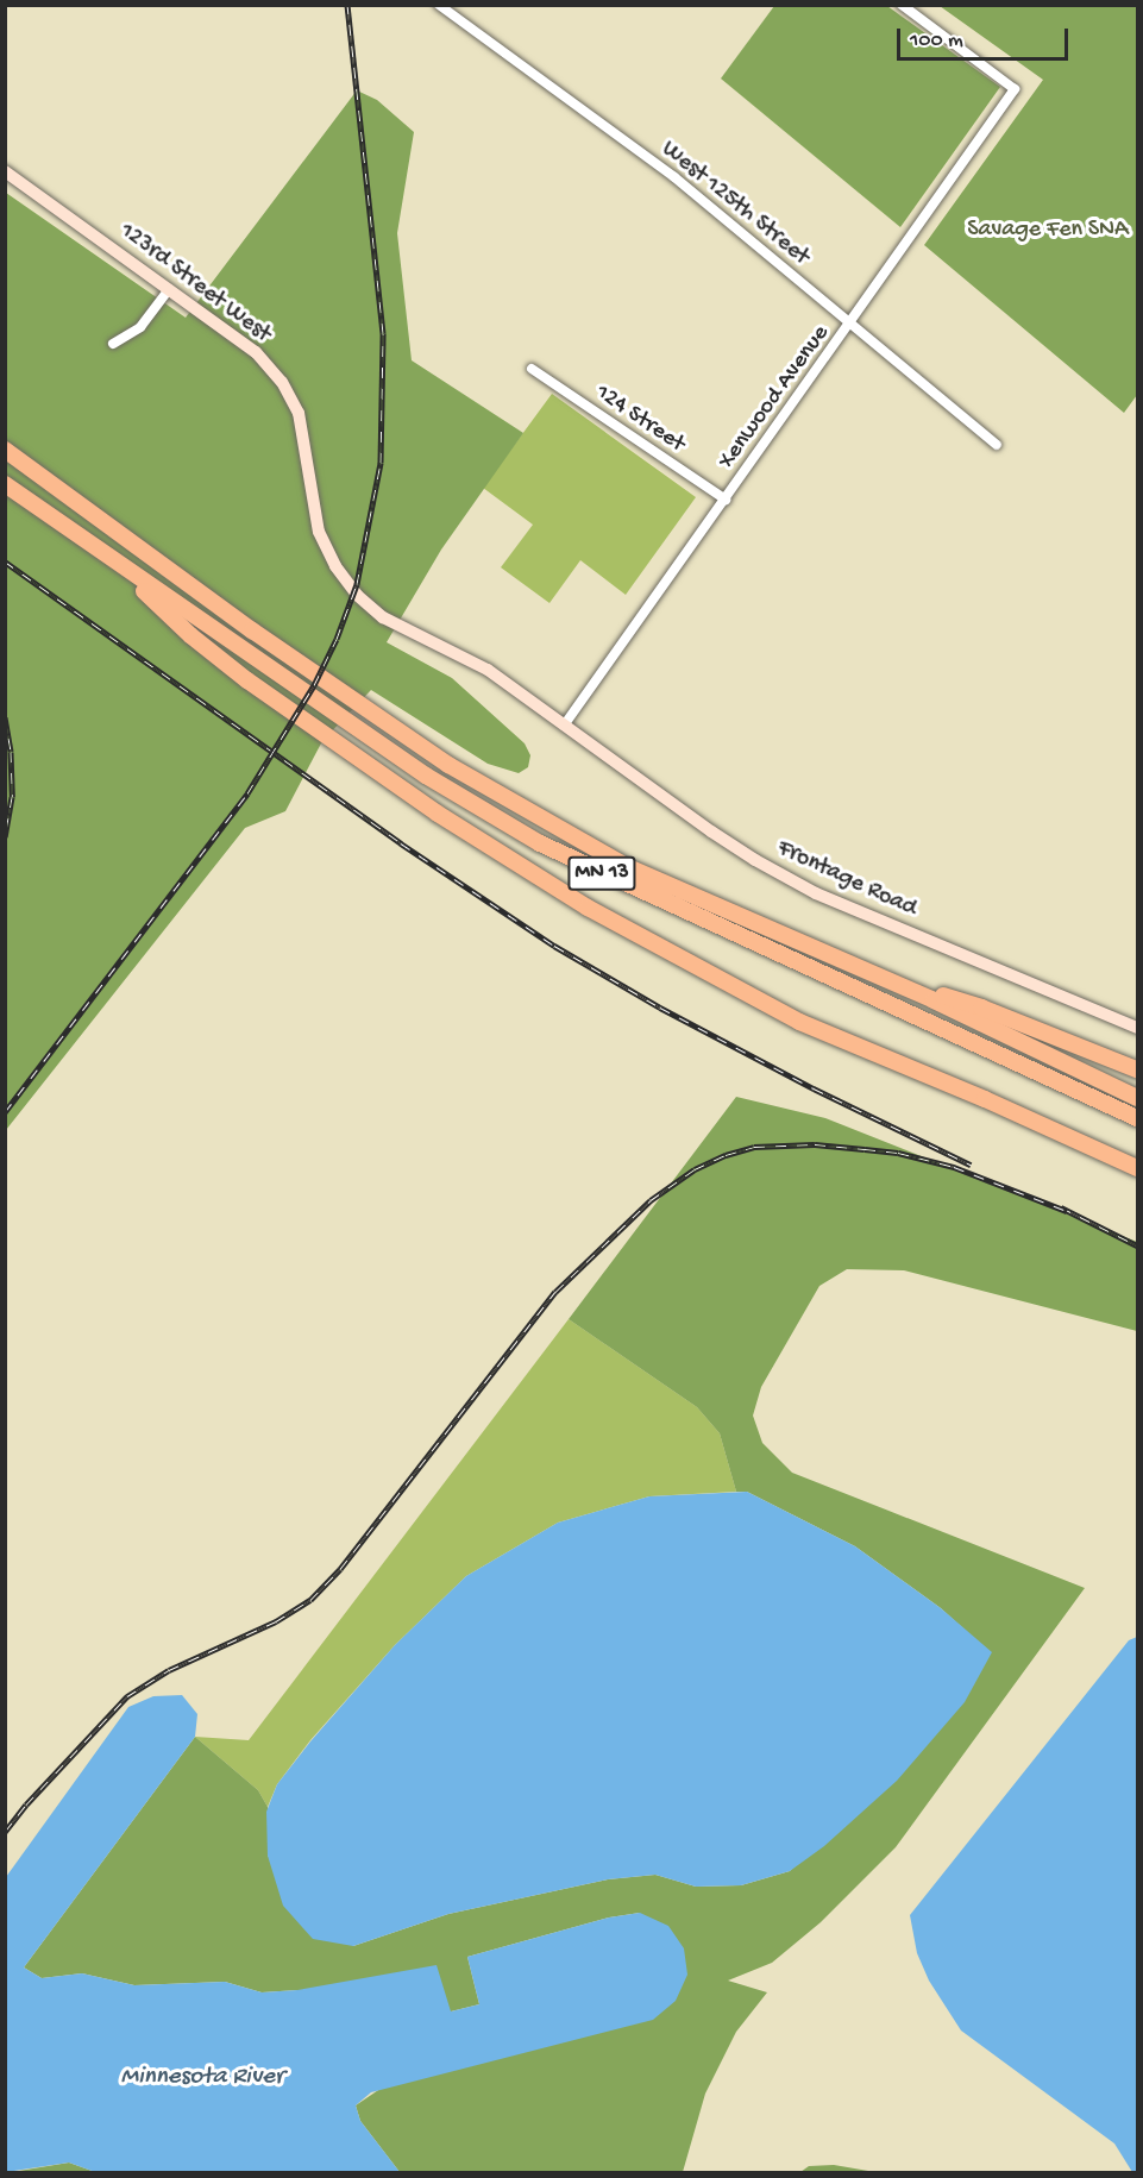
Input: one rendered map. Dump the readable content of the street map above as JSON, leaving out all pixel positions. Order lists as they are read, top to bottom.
{
  "streets": {
    "highway": ["MN 13"],
    "street": [
      "West 125th Street",
      "123rd Street West",
      "Xenwood Avenue",
      "124 Street",
      "Frontage Road"
    ]
  },
  "crossings": [
    ["West 125th Street", "Xenwood Avenue"],
    ["123rd Street West", "Xenwood Avenue"],
    ["123rd Street West", "Frontage Road"],
    ["Xenwood Avenue", "124 Street"],
    ["Xenwood Avenue", "Frontage Road"]
  ],
  "water": ["Minnesota River"],
  "parks": ["Savage Fen SNA"],
  "scale_bar": "100 m"
}
